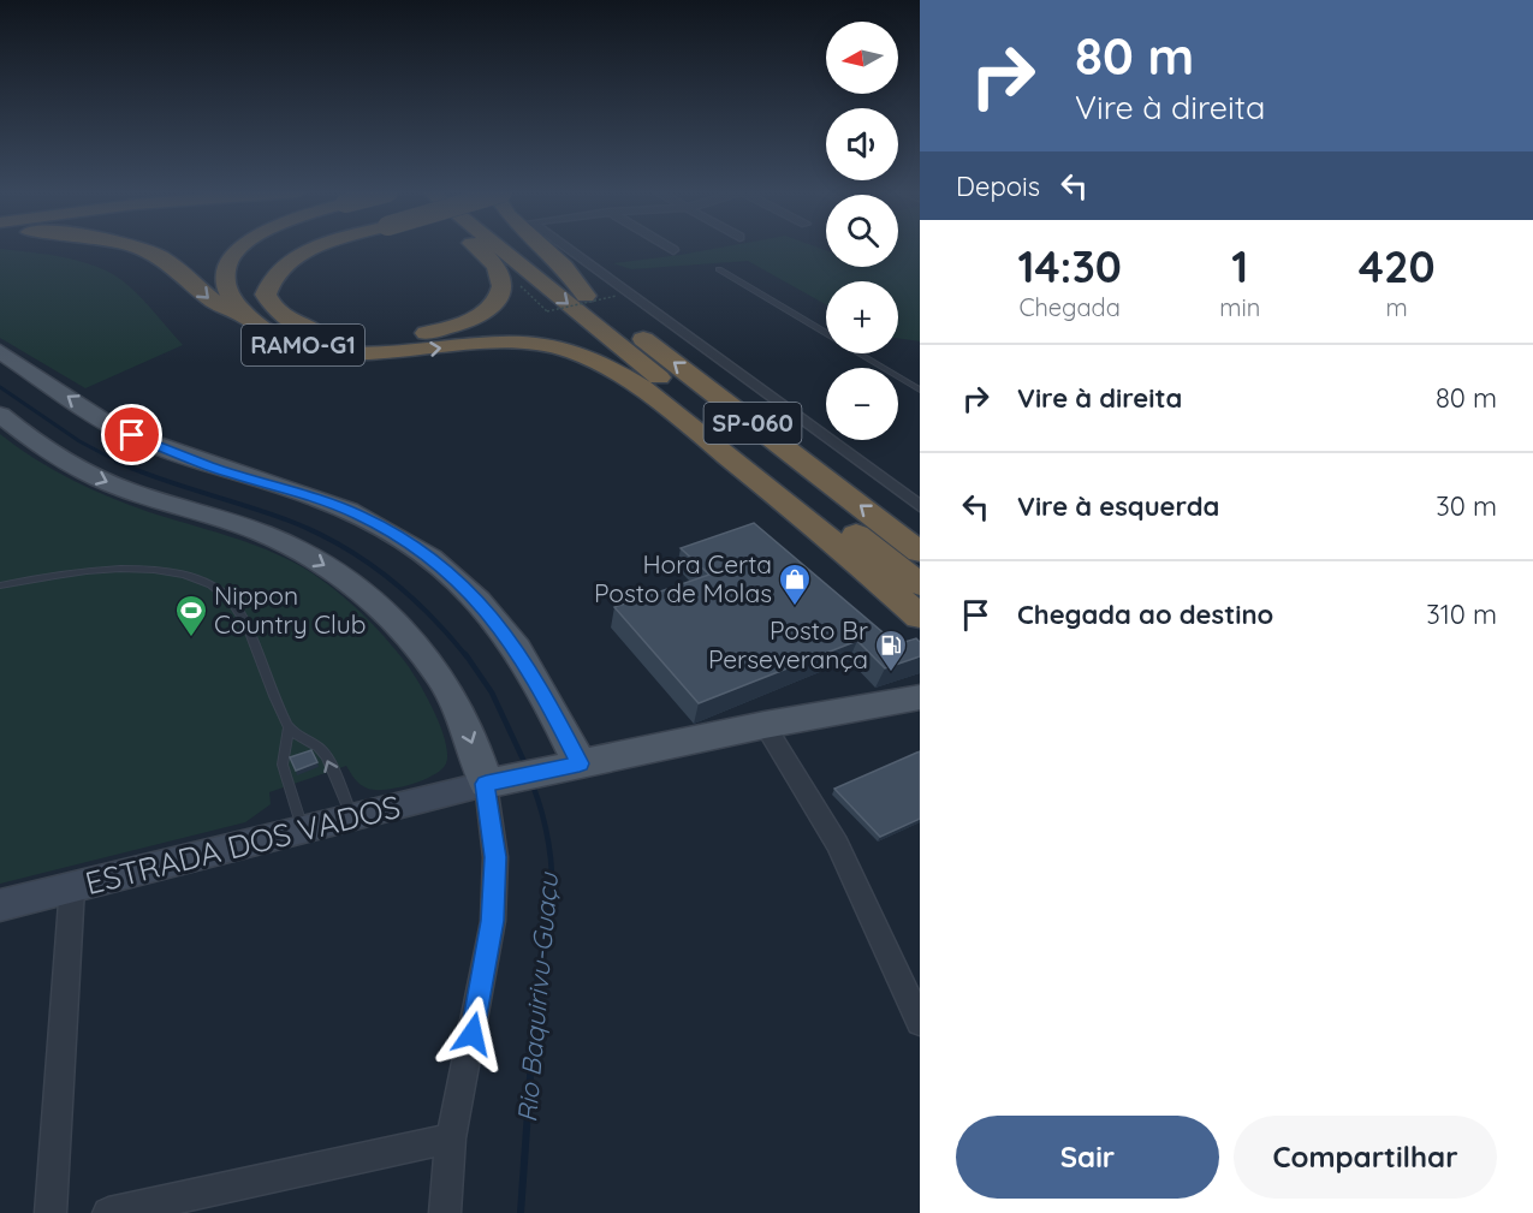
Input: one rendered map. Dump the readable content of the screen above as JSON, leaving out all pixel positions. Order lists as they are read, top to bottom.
{
  "streets": {
    "highway": ["RAMO-G1", "SP-060"],
    "street": ["ESTRADA DOS VADOS"]
  },
  "water": ["Rio Baquirivu-Guaçu"],
  "places": {
    "shop": ["Hora Certa Posto de Molas"],
    "sports": ["Nippon Country Club"],
    "fuel station": ["Posto Br Perseverança"]
  },
  "north": "left",
  "page": {
    "turn": ["80 m", "Vire à direita"],
    "map_buttons": ["+", "−"],
    "then": "Depois",
    "eta": [
      "14:30",
      "Chegada",
      "1",
      "min",
      "420",
      "m"
    ],
    "list": [
      {
        "name": "Vire à direita",
        "value": "80 m"
      },
      {
        "name": "Vire à esquerda",
        "value": "30 m"
      },
      {
        "name": "Chegada ao destino",
        "value": "310 m"
      }
    ],
    "buttons": ["Sair", "Compartilhar"]
  }
}
